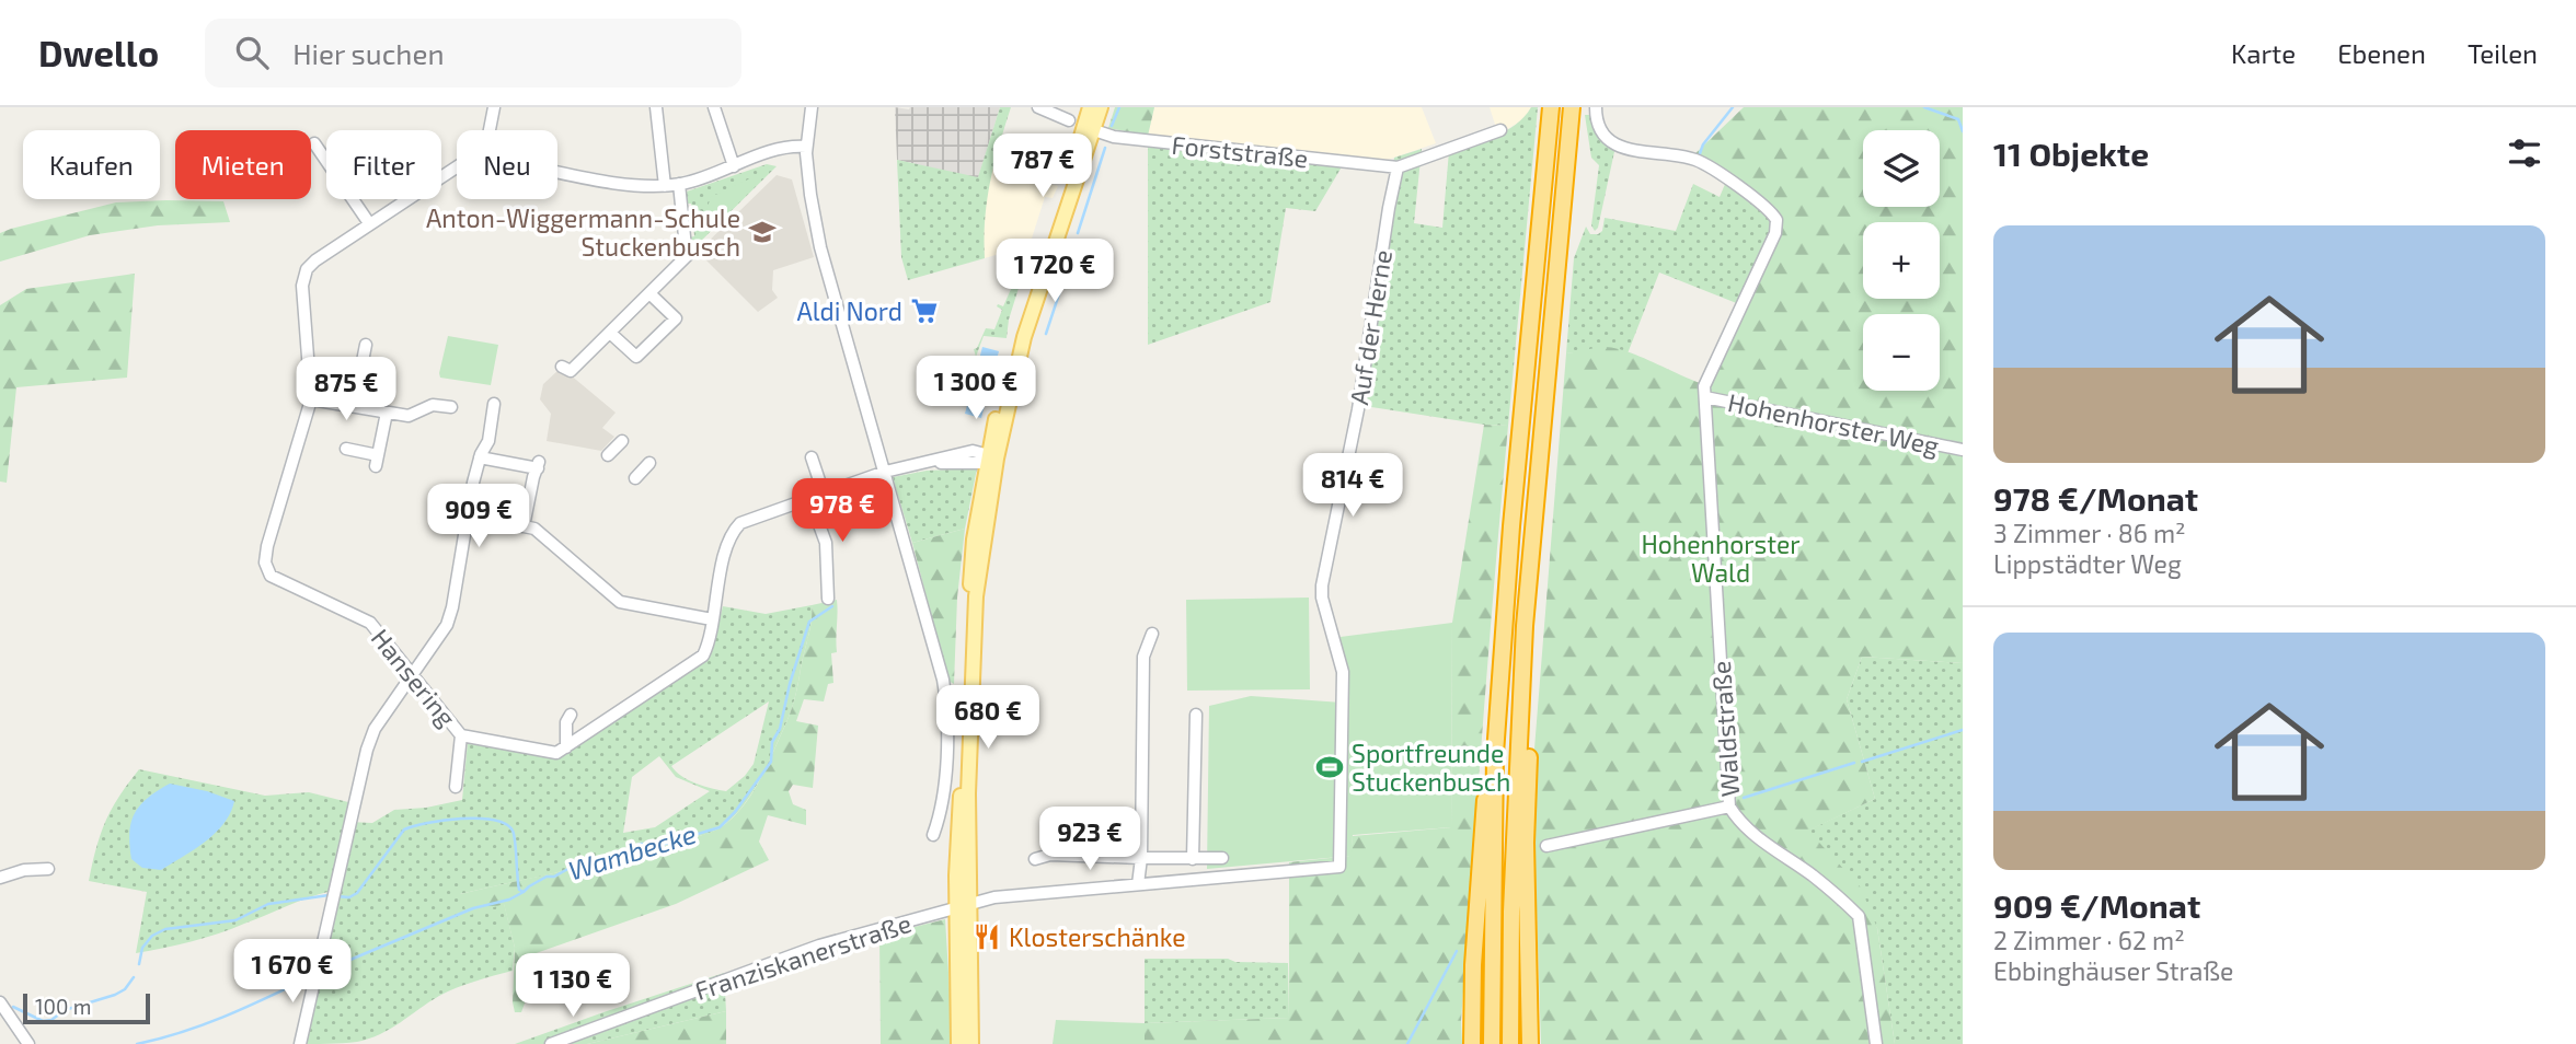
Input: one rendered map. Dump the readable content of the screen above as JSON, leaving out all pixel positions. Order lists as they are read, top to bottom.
{
  "streets": {
    "street": [
      "Forststraße",
      "Auf der Herne",
      "Hohenhorster Weg",
      "Hansering",
      "Waldstraße",
      "Franziskanerstraße"
    ]
  },
  "crossings": [
    ["Forststraße", "Auf der Herne"],
    ["Auf der Herne", "Franziskanerstraße"],
    ["Hohenhorster Weg", "Waldstraße"]
  ],
  "water": ["Wambecke"],
  "parks": ["Hohenhorster Wald"],
  "places": {
    "school or university": ["Anton-Wiggermann-Schule Stuckenbusch"],
    "supermarket": ["Aldi Nord"],
    "sports": ["Sportfreunde Stuckenbusch"],
    "restaurant": ["Klosterschänke"]
  },
  "scale_bar": "100 m",
  "page": {
    "header": "Dwello",
    "search": "Hier suchen",
    "nav": ["Karte", "Ebenen", "Teilen"],
    "heading": "11 Objekte",
    "map_buttons": ["+", "−"],
    "chip": [
      "Kaufen",
      "Mieten",
      "Filter",
      "Neu"
    ],
    "price": [
      "787 €",
      "1 720 €",
      "1 300 €",
      "875 €",
      "814 €",
      "978 €",
      "909 €",
      "680 €",
      "923 €",
      "1 670 €",
      "1 130 €"
    ],
    "list": [
      {
        "name": "978 €/Monat",
        "note": "3 Zimmer · 86 m² · Lippstädter Weg"
      },
      {
        "name": "909 €/Monat",
        "note": "2 Zimmer · 62 m² · Ebbinghäuser Straße"
      }
    ],
    "scale": "100 m"
  }
}
